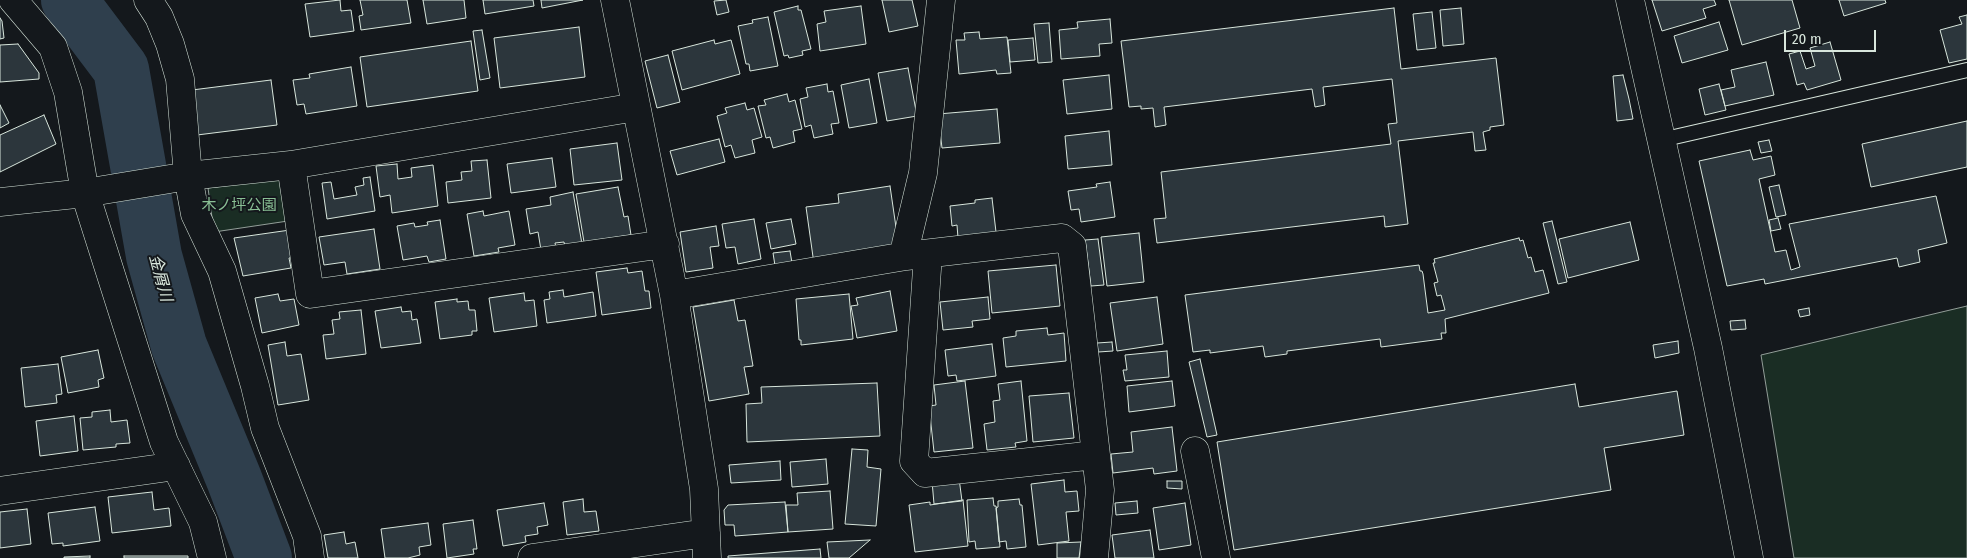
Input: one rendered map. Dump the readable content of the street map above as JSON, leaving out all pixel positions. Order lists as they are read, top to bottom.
{
  "water": ["金屑川"],
  "parks": ["木ノ坪公園"],
  "scale_bar": "20 m"
}
